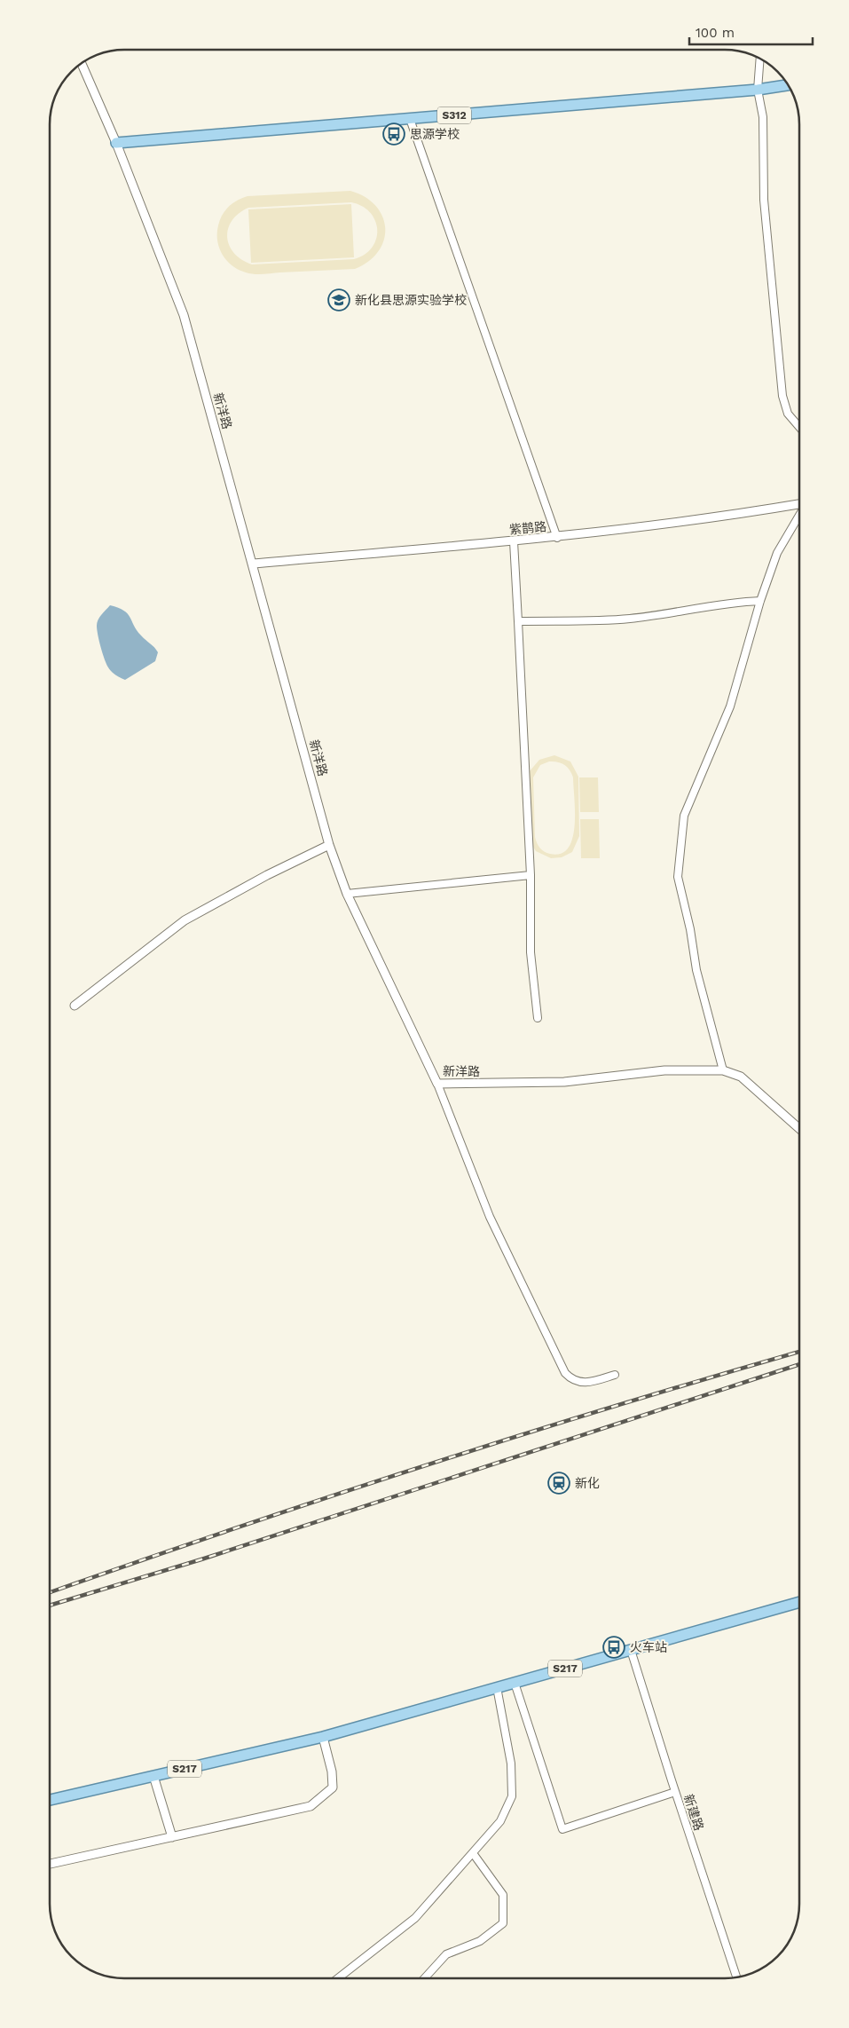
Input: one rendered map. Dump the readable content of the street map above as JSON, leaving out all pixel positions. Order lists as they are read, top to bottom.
{
  "streets": {
    "main road": ["S312", "S217"],
    "street": ["新洋路", "紫鹊路", "新建路"]
  },
  "crossings": [
    ["S312", "新洋路"],
    ["新洋路", "紫鹊路"],
    ["S217", "新建路"]
  ],
  "places": {
    "bus stop": ["思源学校", "火车站"],
    "school or university": ["新化县思源实验学校"],
    "station": ["新化"]
  },
  "scale_bar": "100 m"
}
